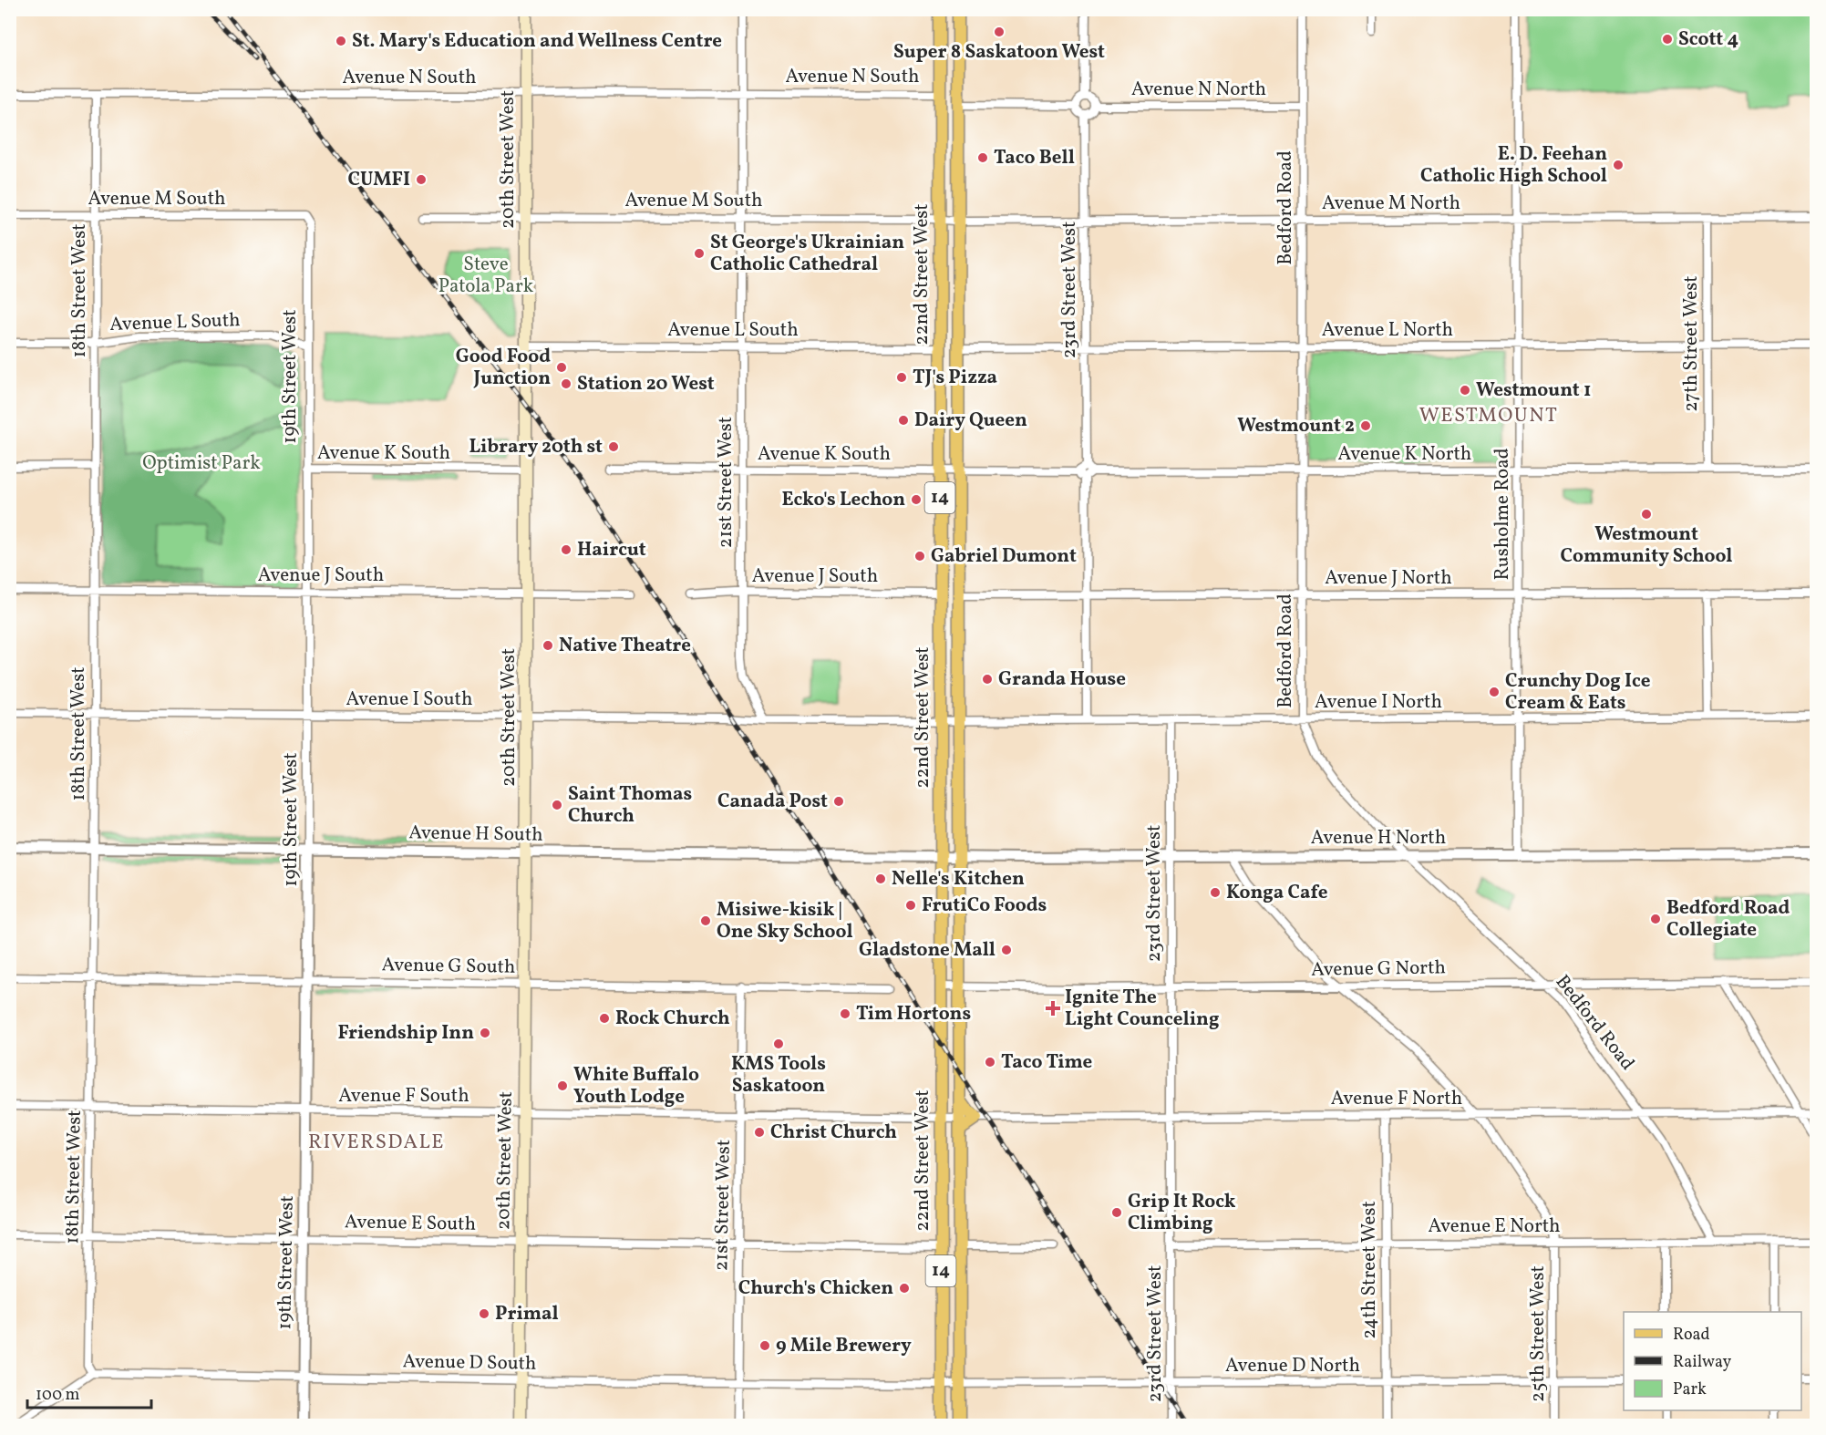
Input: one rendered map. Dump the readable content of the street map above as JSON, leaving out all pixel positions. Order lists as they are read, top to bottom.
{
  "streets": {
    "main road": ["20th Street West", "22nd Street West", "14"],
    "street": [
      "Avenue N South",
      "Avenue N North",
      "Avenue M South",
      "Avenue M North",
      "Bedford Road",
      "23rd Street West",
      "18th Street West",
      "Avenue L South",
      "Avenue L North",
      "27th Street West",
      "19th Street West",
      "Avenue K South",
      "Avenue K North",
      "21st Street West",
      "Rusholme Road",
      "Avenue J South",
      "Avenue J North",
      "Avenue I South",
      "Avenue I North",
      "Avenue H South",
      "Avenue H North",
      "Avenue G South",
      "Avenue G North",
      "Avenue F South",
      "Avenue F North",
      "Avenue E South",
      "Avenue E North",
      "24th Street West",
      "25th Street West",
      "Avenue D South",
      "Avenue D North"
    ]
  },
  "crossings": [
    ["Avenue N South", "20th Street West"],
    ["Avenue N South", "22nd Street West"],
    ["Avenue N South", "18th Street West"],
    ["Avenue N South", "21st Street West"],
    ["Avenue N North", "Bedford Road"],
    ["Avenue N North", "23rd Street West"],
    ["20th Street West", "Avenue M South"],
    ["20th Street West", "Avenue L South"],
    ["20th Street West", "Avenue K South"],
    ["20th Street West", "Avenue J South"],
    ["20th Street West", "Avenue I South"],
    ["20th Street West", "Avenue H South"],
    ["20th Street West", "Avenue G South"],
    ["20th Street West", "Avenue F South"],
    ["20th Street West", "Avenue E South"],
    ["20th Street West", "Avenue D South"],
    ["Avenue M South", "Avenue M North"],
    ["Avenue M South", "22nd Street West"],
    ["Avenue M South", "18th Street West"],
    ["Avenue M South", "19th Street West"],
    ["Avenue M South", "21st Street West"],
    ["Avenue M North", "Bedford Road"],
    ["Avenue M North", "22nd Street West"],
    ["Avenue M North", "23rd Street West"],
    ["Avenue M North", "27th Street West"],
    ["Avenue M North", "Rusholme Road"],
    ["Bedford Road", "Avenue L North"],
    ["Bedford Road", "Avenue K North"],
    ["Bedford Road", "Avenue J North"],
    ["Bedford Road", "Avenue I North"],
    ["Bedford Road", "Avenue H North"],
    ["Bedford Road", "Avenue G North"],
    ["Bedford Road", "Avenue F North"],
    ["Bedford Road", "Avenue E North"],
    ["22nd Street West", "Avenue L South"],
    ["22nd Street West", "Avenue L North"],
    ["22nd Street West", "Avenue K South"],
    ["22nd Street West", "Avenue J South"],
    ["22nd Street West", "Avenue J North"],
    ["22nd Street West", "Avenue I South"],
    ["22nd Street West", "Avenue I North"],
    ["22nd Street West", "Avenue H South"],
    ["22nd Street West", "Avenue H North"],
    ["22nd Street West", "Avenue G North"],
    ["22nd Street West", "Avenue F South"],
    ["22nd Street West", "Avenue E South"],
    ["22nd Street West", "Avenue D South"],
    ["22nd Street West", "Avenue D North"],
    ["23rd Street West", "Avenue L North"],
    ["23rd Street West", "Avenue I North"],
    ["23rd Street West", "Avenue H North"],
    ["23rd Street West", "Avenue G North"],
    ["23rd Street West", "Avenue F North"],
    ["23rd Street West", "Avenue E North"],
    ["23rd Street West", "Avenue D North"],
    ["18th Street West", "Avenue L South"],
    ["18th Street West", "Avenue J South"],
    ["18th Street West", "Avenue I South"],
    ["18th Street West", "Avenue H South"],
    ["18th Street West", "Avenue G South"],
    ["18th Street West", "Avenue F South"],
    ["18th Street West", "Avenue E South"],
    ["18th Street West", "Avenue D South"],
    ["Avenue L South", "19th Street West"],
    ["Avenue L South", "21st Street West"],
    ["Avenue L North", "27th Street West"],
    ["Avenue L North", "Rusholme Road"],
    ["27th Street West", "Avenue K North"],
    ["19th Street West", "Avenue K South"],
    ["19th Street West", "Avenue J South"],
    ["19th Street West", "Avenue I South"],
    ["19th Street West", "Avenue H South"],
    ["19th Street West", "Avenue G South"],
    ["19th Street West", "Avenue F South"],
    ["19th Street West", "Avenue E South"],
    ["19th Street West", "Avenue D South"],
    ["Avenue K South", "21st Street West"],
    ["Avenue K North", "Rusholme Road"],
    ["21st Street West", "Avenue J South"],
    ["21st Street West", "Avenue I South"],
    ["21st Street West", "Avenue G South"],
    ["21st Street West", "Avenue F South"],
    ["21st Street West", "Avenue E South"],
    ["21st Street West", "Avenue D South"],
    ["Rusholme Road", "Avenue J North"],
    ["Rusholme Road", "Avenue I North"],
    ["Rusholme Road", "Avenue H North"],
    ["Avenue I South", "Avenue I North"],
    ["Avenue H South", "Avenue H North"],
    ["Avenue H North", "25th Street West"],
    ["Avenue G North", "25th Street West"],
    ["Avenue F North", "24th Street West"],
    ["Avenue F North", "25th Street West"],
    ["Avenue E North", "24th Street West"],
    ["Avenue E North", "25th Street West"],
    ["24th Street West", "Avenue D North"],
    ["25th Street West", "Avenue D North"],
    ["Avenue D South", "Avenue D North"]
  ],
  "districts": ["WESTMOUNT", "RIVERSDALE"],
  "parks": ["Steve Patola Park", "Optimist Park"],
  "places": {
    "other": [
      "Super 8 Saskatoon West",
      "Scott 4",
      "St. Mary's Education and Wellness Centre",
      "Taco Bell",
      "E. D. Feehan Catholic High School",
      "CUMFI",
      "St George's Ukrainian Catholic Cathedral",
      "Good Food Junction",
      "TJ's Pizza",
      "Station 20 West",
      "Westmount 1",
      "Dairy Queen",
      "Westmount 2",
      "Library 20th st",
      "Ecko's Lechon",
      "Westmount Community School",
      "Haircut",
      "Gabriel Dumont",
      "Native Theatre",
      "Granda House",
      "Crunchy Dog Ice Cream & Eats",
      "Canada Post",
      "Saint Thomas Church",
      "Nelle's Kitchen",
      "Konga Cafe",
      "FrutiCo Foods",
      "Bedford Road Collegiate",
      "Misiwe-kisik | One Sky School",
      "Gladstone Mall",
      "Tim Hortons",
      "Rock Church",
      "Friendship Inn",
      "KMS Tools Saskatoon",
      "Taco Time",
      "White Buffalo Youth Lodge",
      "Christ Church",
      "Grip It Rock Climbing",
      "Church's Chicken",
      "Primal",
      "9 Mile Brewery"
    ],
    "health": ["Ignite The Light Counceling"]
  },
  "legend": ["Road", "Railway", "Park"],
  "scale_bar": "100 m"
}
